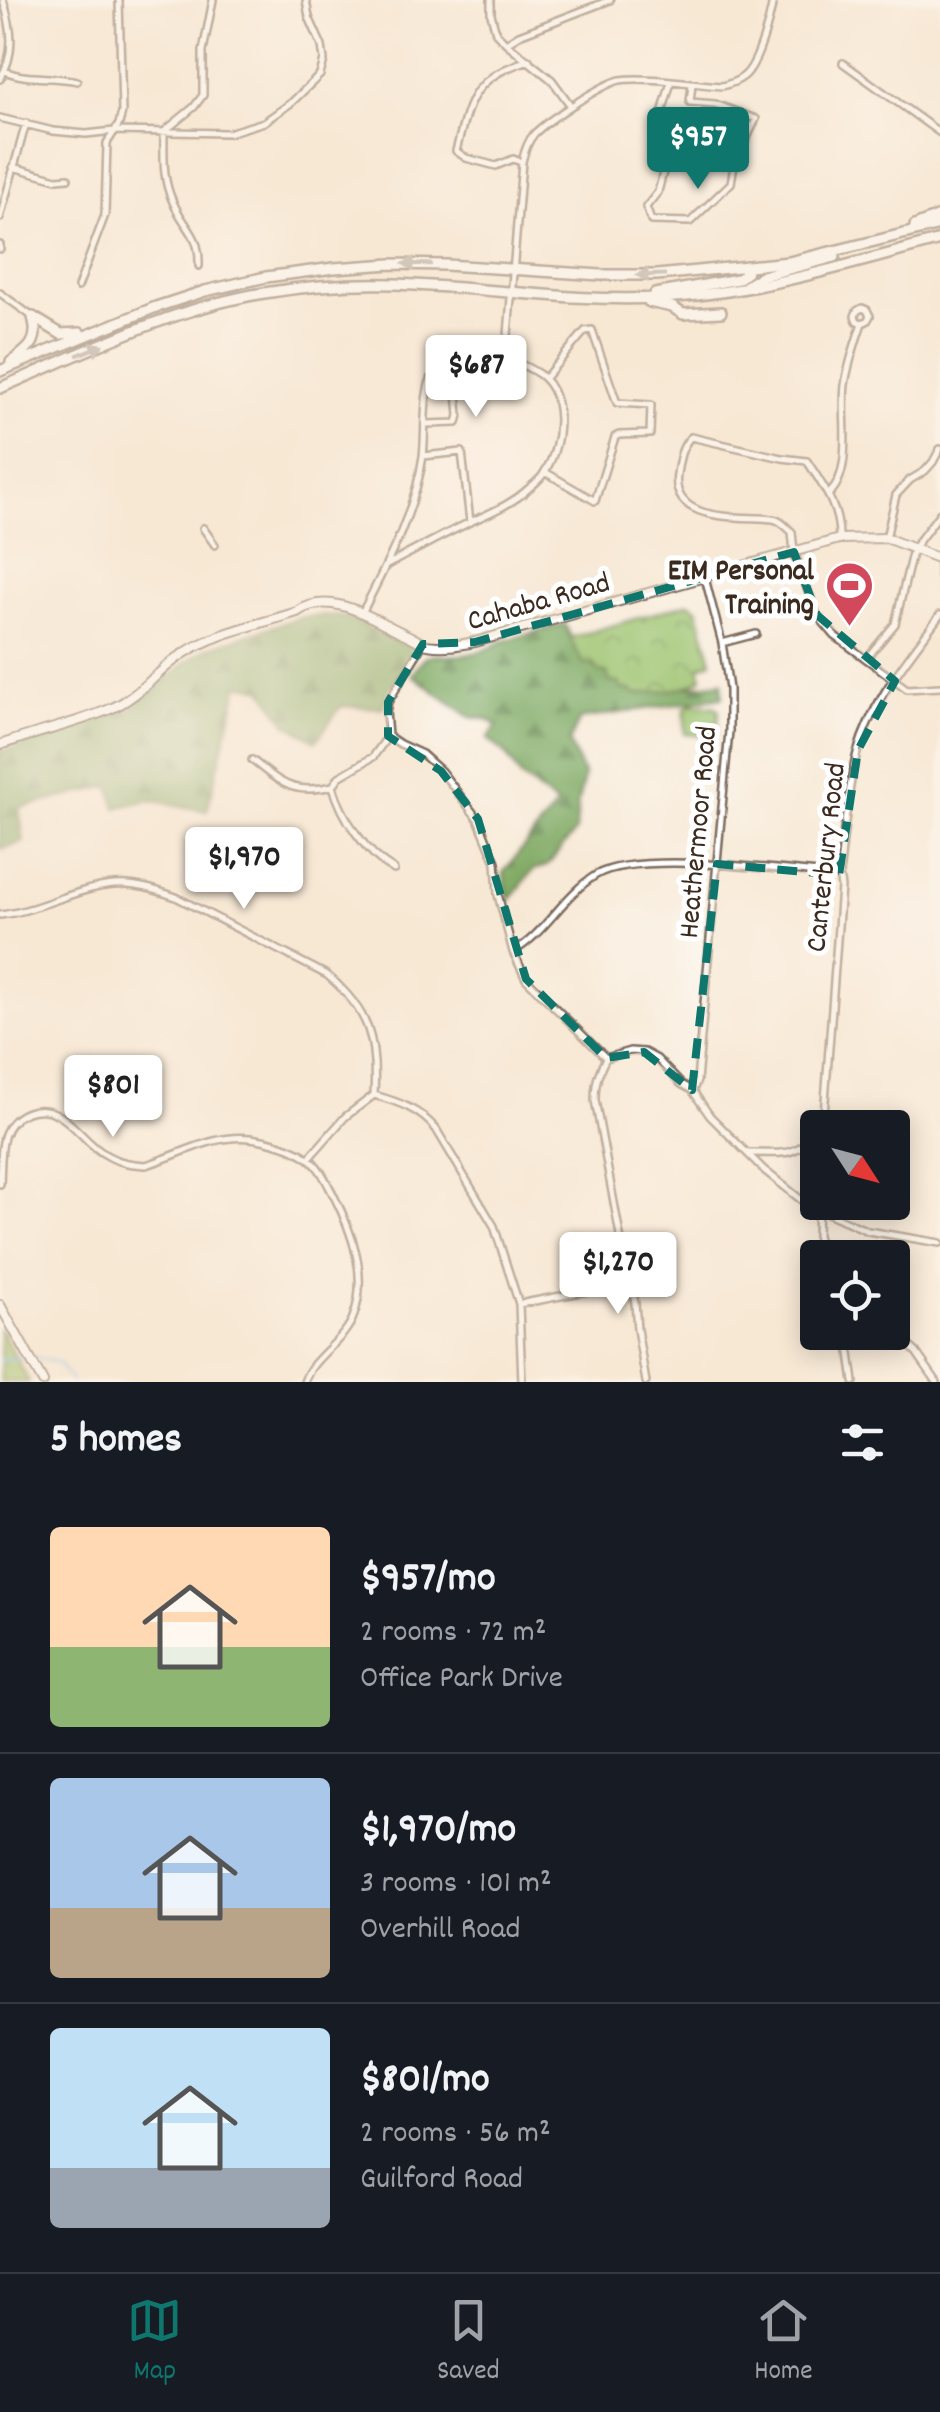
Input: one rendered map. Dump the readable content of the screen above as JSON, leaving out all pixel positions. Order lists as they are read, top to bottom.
{
  "streets": {
    "street": ["Cahaba Road", "Heathermoor Road", "Canterbury Road"]
  },
  "crossings": [
    ["Cahaba Road", "Heathermoor Road"]
  ],
  "places": {
    "sports": ["EIM Personal Training"]
  },
  "north": "bottom right",
  "page": {
    "price": [
      "$957",
      "$687",
      "$1,970",
      "$801",
      "$1,270"
    ],
    "heading": "5 homes",
    "list": [
      {
        "name": "$957/mo",
        "note": "2 rooms · 72 m² · Office Park Drive"
      },
      {
        "name": "$1,970/mo",
        "note": "3 rooms · 101 m² · Overhill Road"
      },
      {
        "name": "$801/mo",
        "note": "2 rooms · 56 m² · Guilford Road"
      }
    ],
    "tabs": ["Map", "Saved", "Home"]
  }
}
